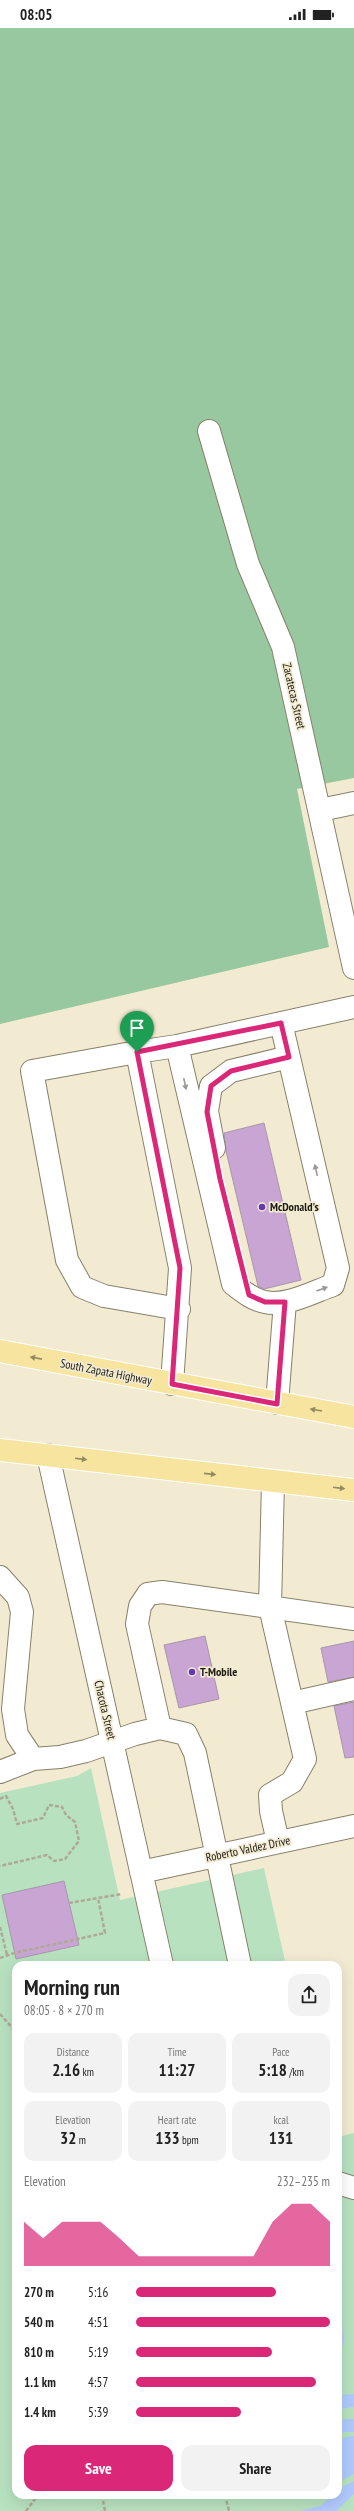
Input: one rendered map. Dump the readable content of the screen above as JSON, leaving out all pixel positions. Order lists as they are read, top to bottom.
{
  "streets": {
    "main road": ["South Zapata Highway"],
    "street": ["Zacatecas Street", "Chacota Street", "Roberto Valdez Drive"]
  },
  "crossings": [
    ["Chacota Street", "Roberto Valdez Drive"]
  ],
  "places": ["McDonald's", "T-Mobile"],
  "page": {
    "status": "08:05",
    "heading": ["Morning run", "08:05 · 8 × 270 m"],
    "stats": [
      ["Distance", "2.16 km"],
      ["Time", "11:27"],
      ["Pace", "5:18 /km"],
      ["Elevation", "32 m"],
      ["Heart rate", "133 bpm"],
      ["kcal", "131"]
    ],
    "chart": ["Elevation", "232–235 m"],
    "list": [
      {
        "name": "270 m",
        "note": "5:16"
      },
      {
        "name": "540 m",
        "note": "4:51"
      },
      {
        "name": "810 m",
        "note": "5:19"
      },
      {
        "name": "1.1 km",
        "note": "4:57"
      },
      {
        "name": "1.4 km",
        "note": "5:39"
      }
    ],
    "buttons": ["Save", "Share"]
  }
}
